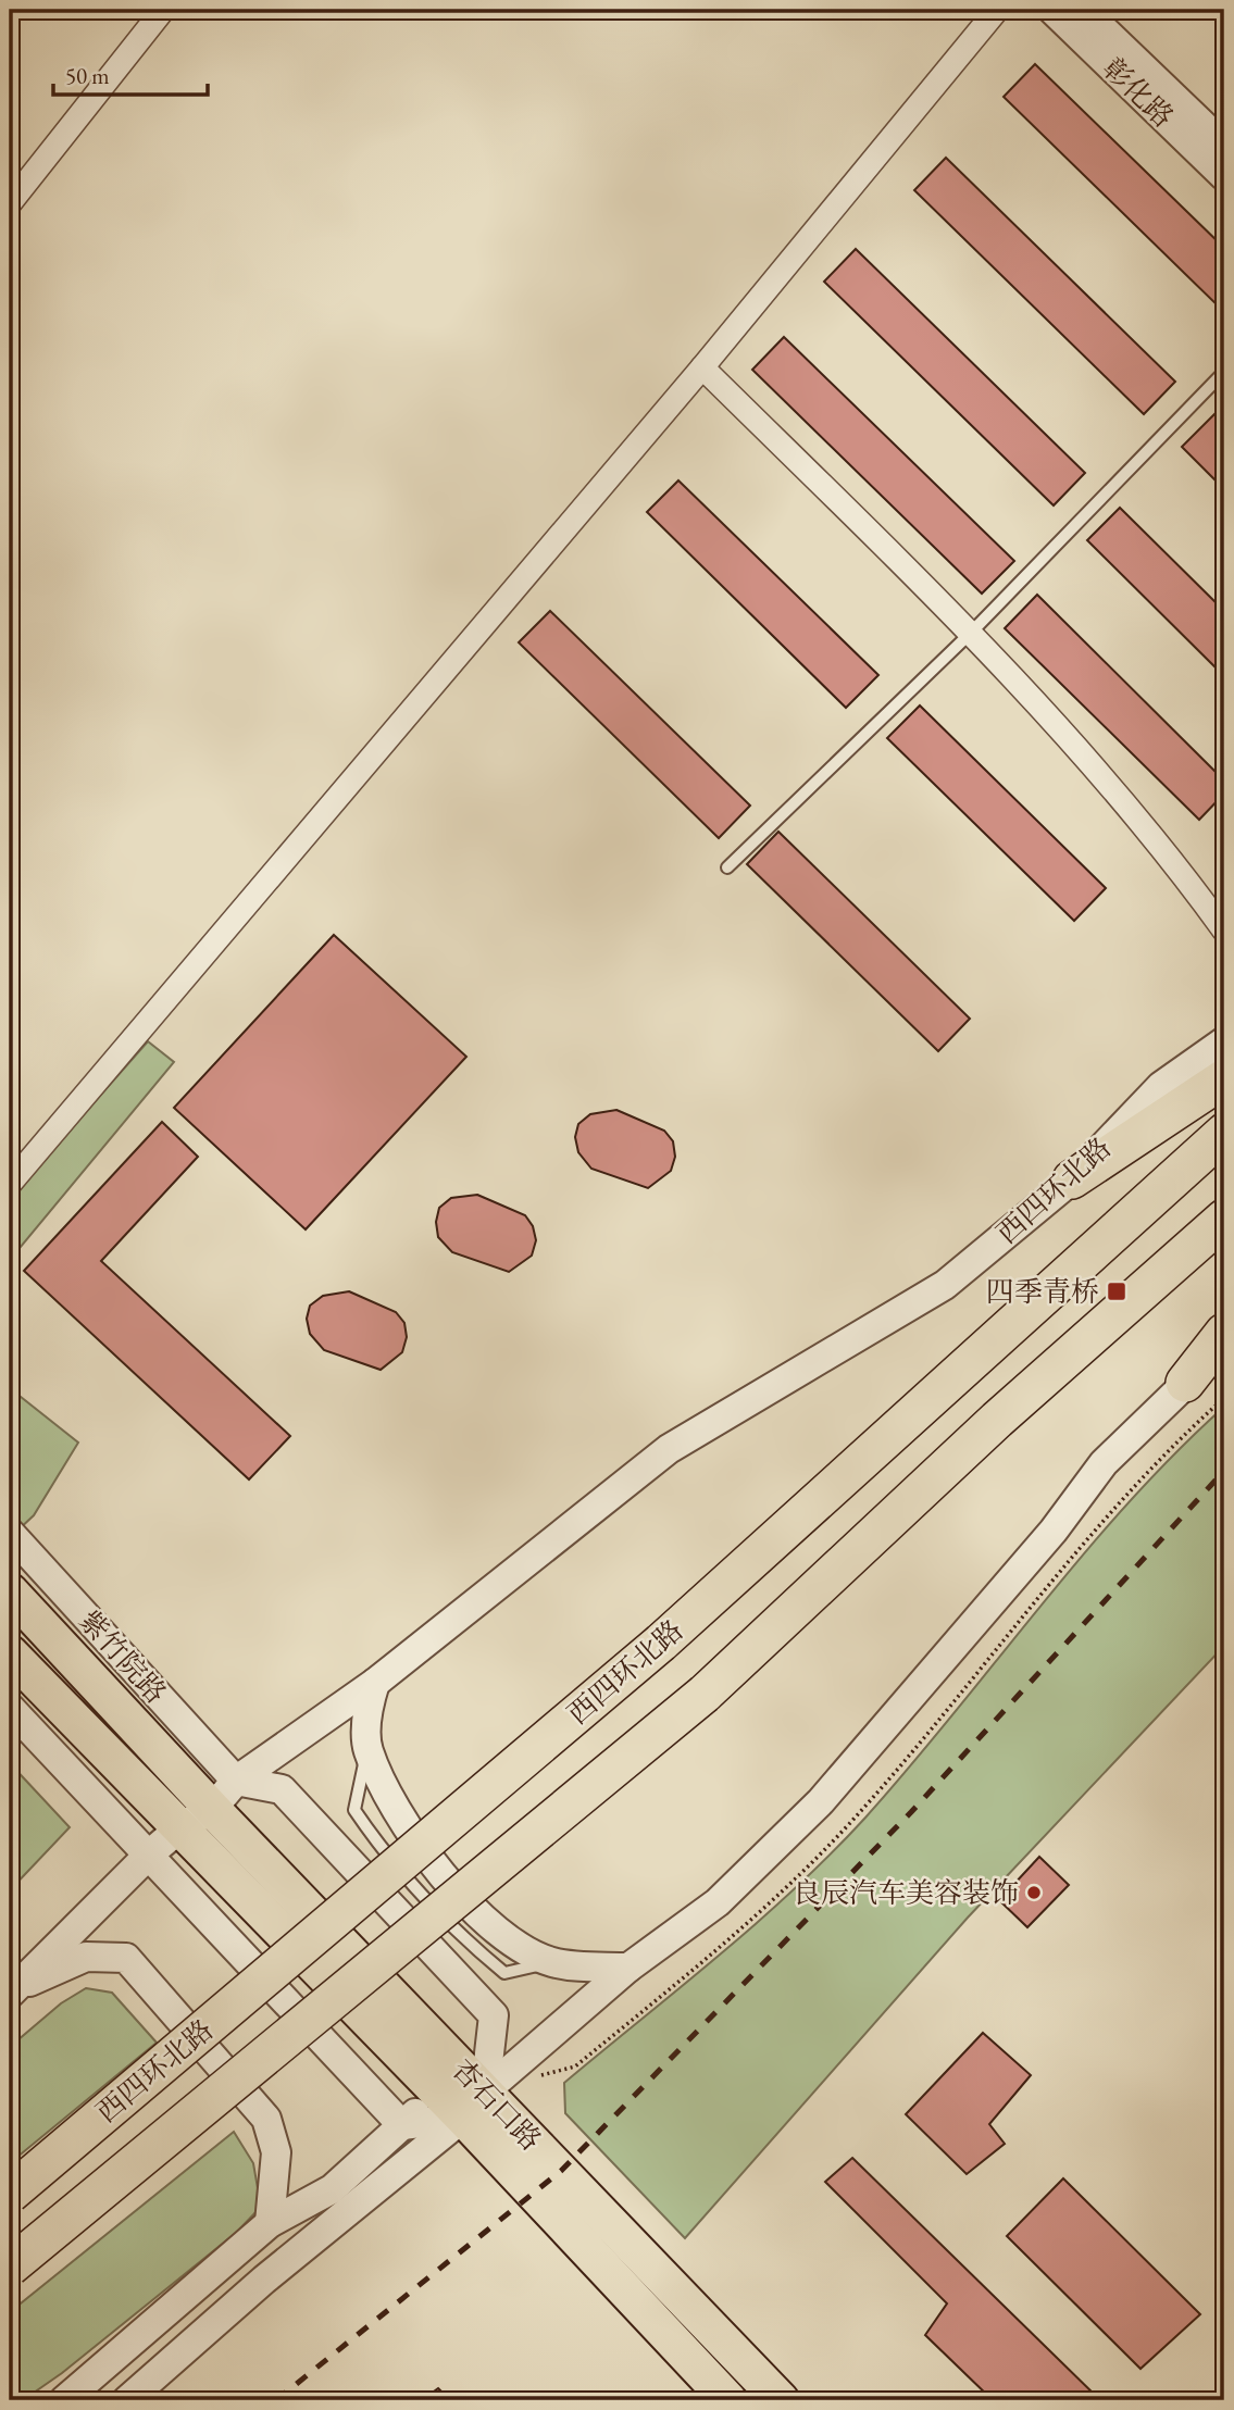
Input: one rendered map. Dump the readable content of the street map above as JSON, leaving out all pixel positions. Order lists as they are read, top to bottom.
{
  "streets": {
    "highway": ["西四环北路"],
    "main road": ["紫竹院路", "杏石口路"],
    "street": ["彰化路"]
  },
  "crossings": [
    ["西四环北路", "紫竹院路"],
    ["西四环北路", "杏石口路"],
    ["紫竹院路", "杏石口路"]
  ],
  "places": {
    "transit": ["四季青桥"],
    "other": ["良辰汽车美容装饰"]
  },
  "scale_bar": "50 m"
}
